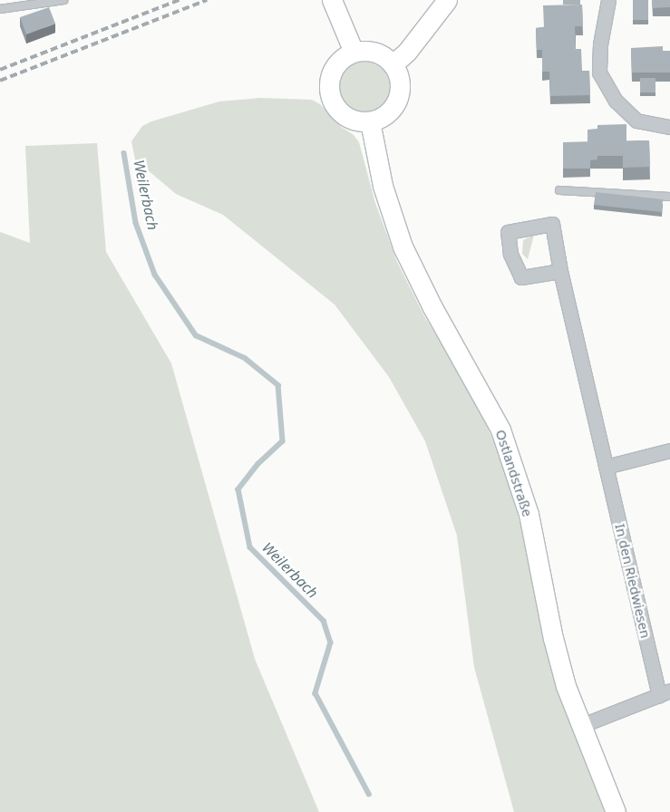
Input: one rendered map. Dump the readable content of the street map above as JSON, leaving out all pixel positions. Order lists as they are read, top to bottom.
{
  "streets": {
    "street": ["Ostlandstraße", "In den Riedwiesen"]
  },
  "water": ["Weilerbach"]
}
